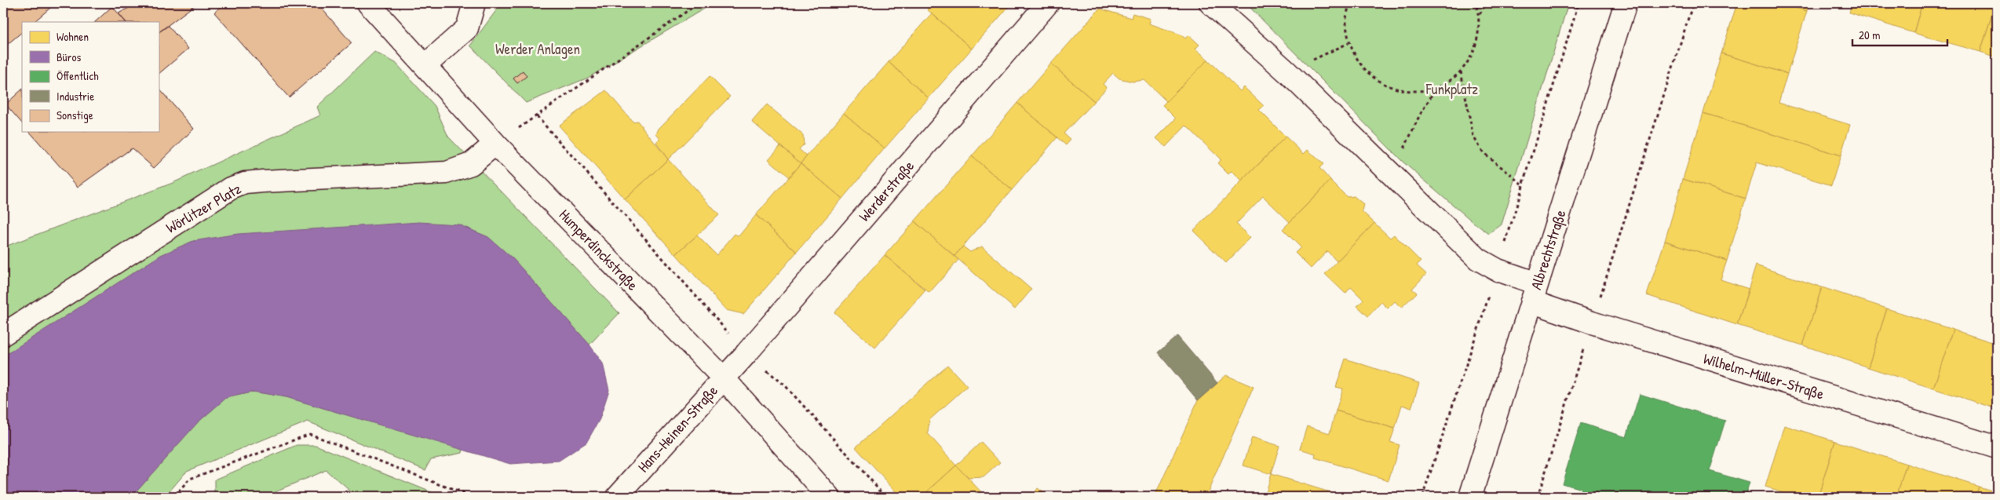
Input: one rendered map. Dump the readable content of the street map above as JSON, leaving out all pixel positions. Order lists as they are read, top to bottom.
{
  "streets": {
    "street": [
      "Werderstraße",
      "Wörlitzer Platz",
      "Humperdinckstraße",
      "Albrechtstraße",
      "Wilhelm-Müller-Straße",
      "Hans-Heinen-Straße"
    ]
  },
  "crossings": [
    ["Werderstraße", "Humperdinckstraße"],
    ["Werderstraße", "Hans-Heinen-Straße"],
    ["Wörlitzer Platz", "Humperdinckstraße"],
    ["Humperdinckstraße", "Hans-Heinen-Straße"],
    ["Albrechtstraße", "Wilhelm-Müller-Straße"]
  ],
  "parks": ["Werder Anlagen", "Funkplatz"],
  "legend": [
    "Wohnen",
    "Büros",
    "Öffentlich",
    "Industrie",
    "Sonstige"
  ],
  "scale_bar": "20 m"
}
